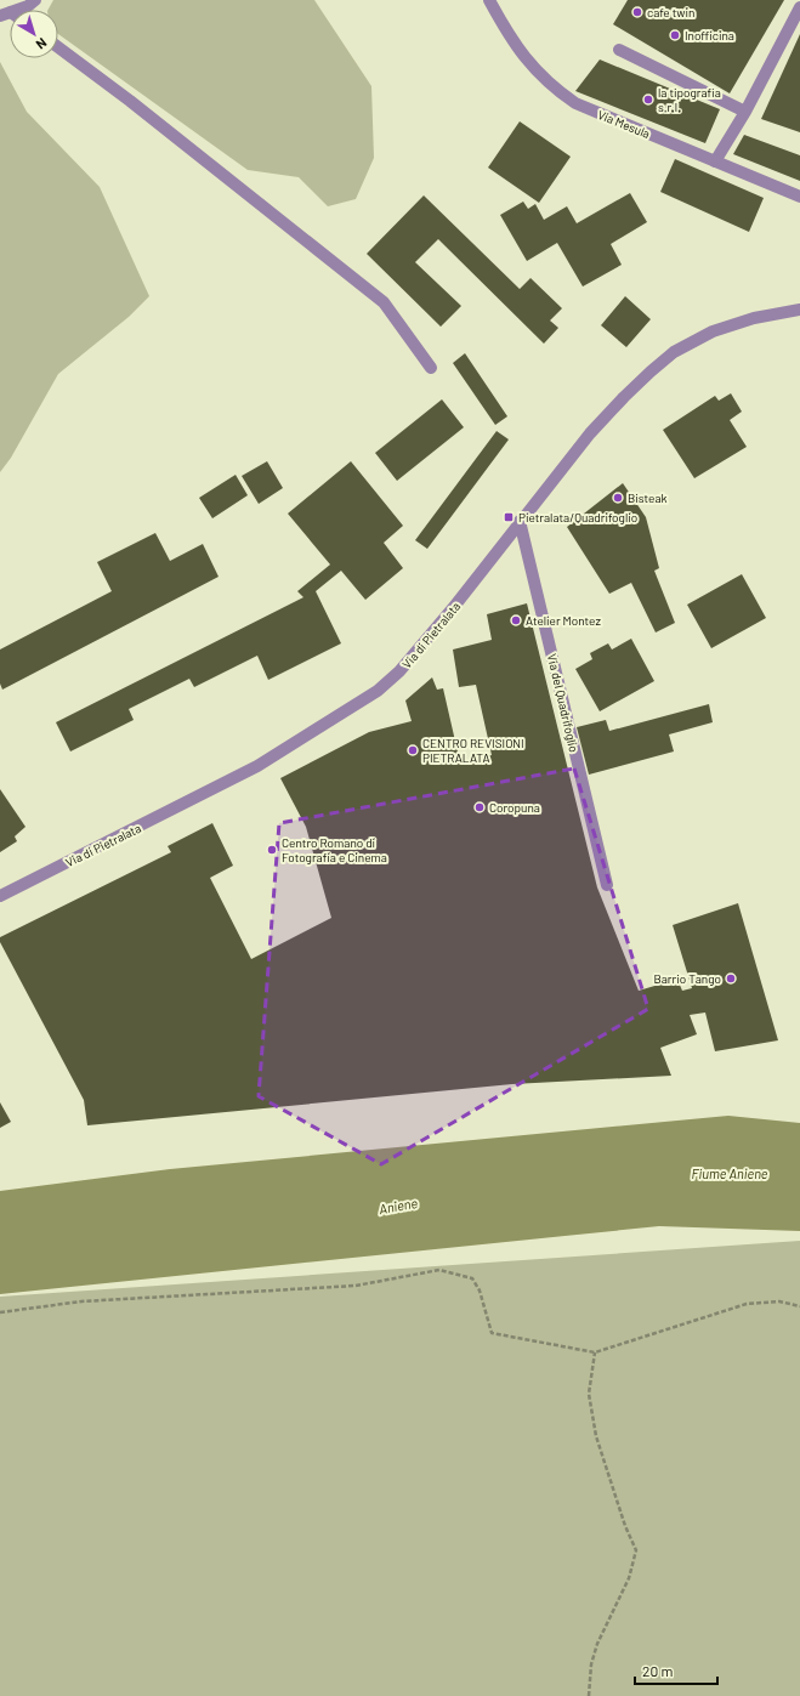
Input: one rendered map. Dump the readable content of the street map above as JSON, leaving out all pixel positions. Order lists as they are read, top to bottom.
{
  "streets": {
    "street": ["Via Mesula", "Via di Pietralata", "Via del Quadrifoglio"]
  },
  "crossings": [
    ["Via di Pietralata", "Via del Quadrifoglio"]
  ],
  "water": ["Fiume Aniene", "Aniene"],
  "places": {
    "other": [
      "cafe twin",
      "Inofficina",
      "la tipografia s.r.l.",
      "Bisteak",
      "Atelier Montez",
      "CENTRO REVISIONI PIETRALATA",
      "Coropuna",
      "Centro Romano di Fotografia e Cinema",
      "Barrio Tango"
    ],
    "transit": ["Pietralata/Quadrifoglio"]
  },
  "scale_bar": "20 m",
  "north": "bottom right"
}
